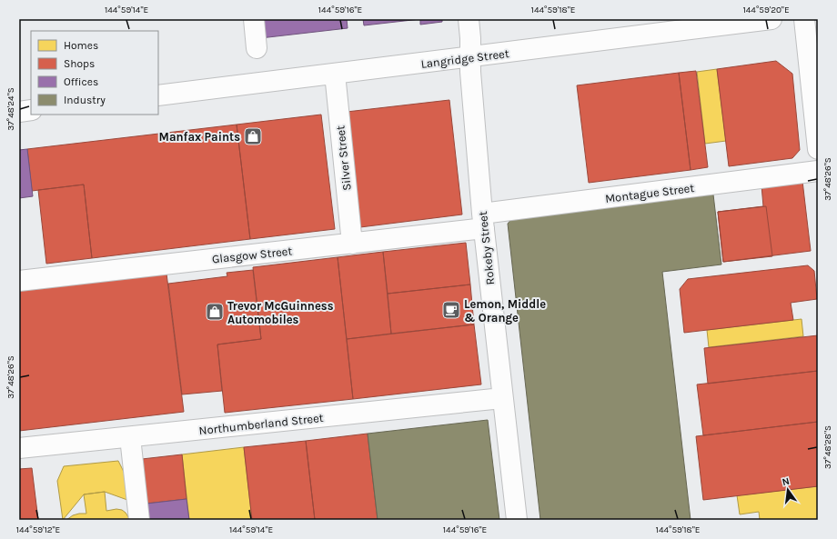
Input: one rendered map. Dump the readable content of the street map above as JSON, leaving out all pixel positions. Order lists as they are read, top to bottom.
{
  "streets": {
    "street": [
      "Langridge Street",
      "Silver Street",
      "Montague Street",
      "Rokeby Street",
      "Glasgow Street",
      "Northumberland Street"
    ]
  },
  "crossings": [
    ["Langridge Street", "Silver Street"],
    ["Langridge Street", "Rokeby Street"],
    ["Silver Street", "Glasgow Street"],
    ["Montague Street", "Rokeby Street"],
    ["Montague Street", "Glasgow Street"],
    ["Rokeby Street", "Glasgow Street"],
    ["Rokeby Street", "Northumberland Street"]
  ],
  "places": {
    "shop": ["Manfax Paints", "Trevor McGuinness Automobiles"],
    "cafe": ["Lemon, Middle & Orange"]
  },
  "legend": [
    "Homes",
    "Shops",
    "Offices",
    "Industry"
  ],
  "north": "top",
  "coordinates": [
    "144°59'14\"E",
    "144°59'16\"E",
    "144°59'18\"E",
    "144°59'20\"E",
    "37°48'24\"S",
    "37°48'26\"S",
    "37°48'28\"S",
    "144°59'12\"E"
  ]
}
